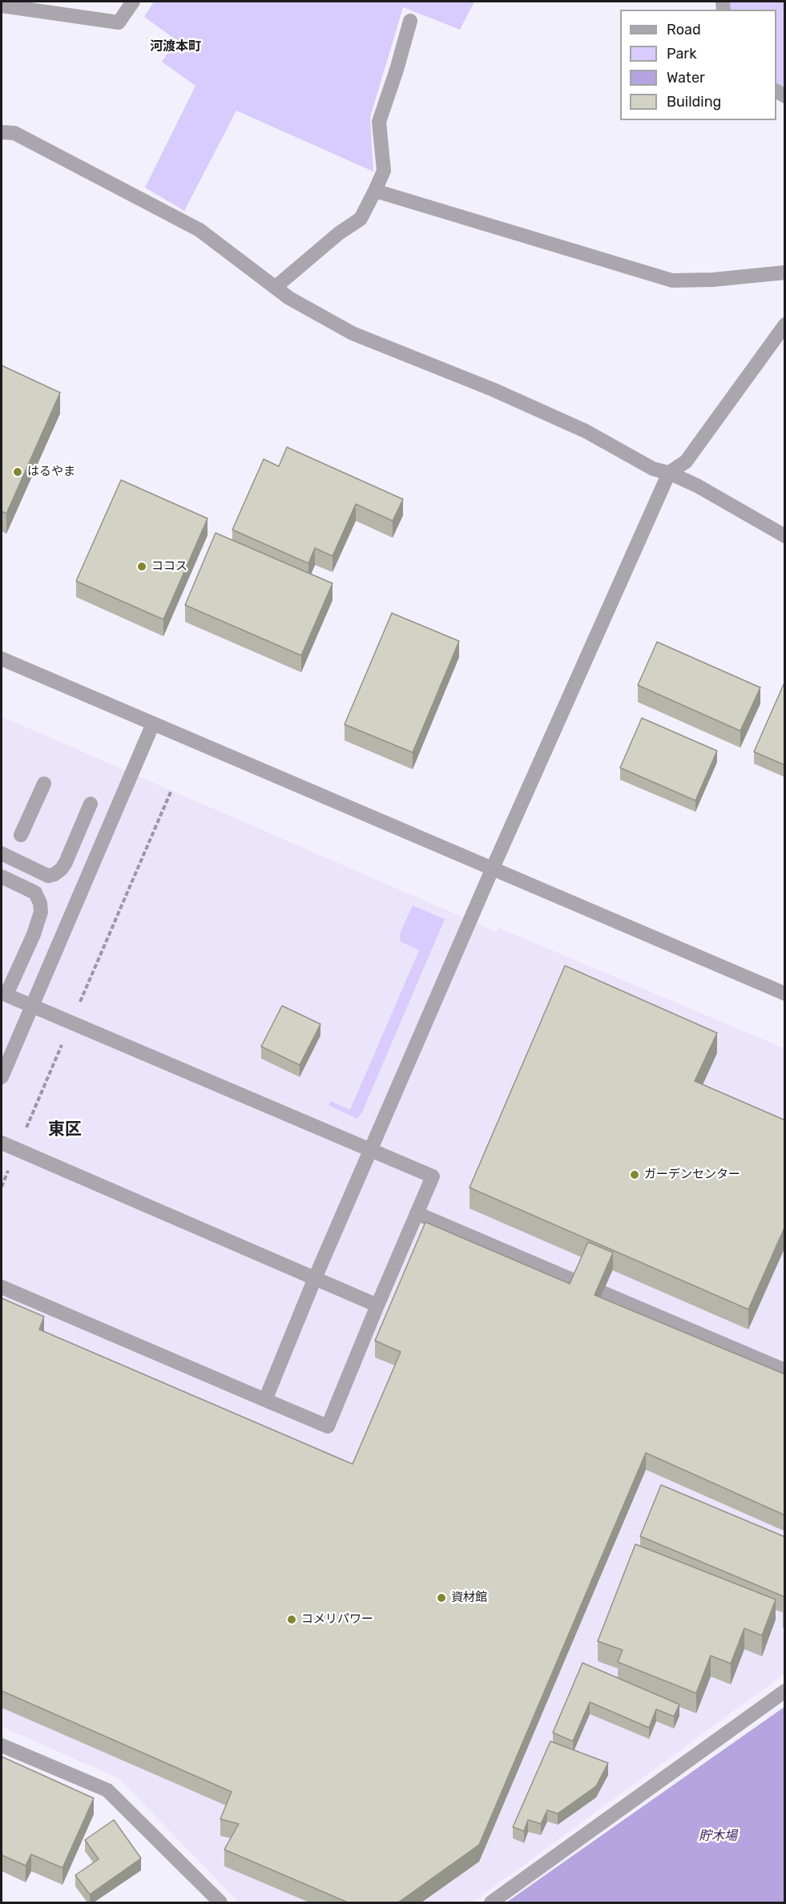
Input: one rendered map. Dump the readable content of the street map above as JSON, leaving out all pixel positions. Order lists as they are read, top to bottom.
{
  "districts": ["河渡本町", "東区"],
  "water": ["貯木場"],
  "places": [
    "はるやま",
    "ココス",
    "ガーデンセンター",
    "資材館",
    "コメリパワー"
  ],
  "legend": [
    "Road",
    "Park",
    "Water",
    "Building"
  ]
}
